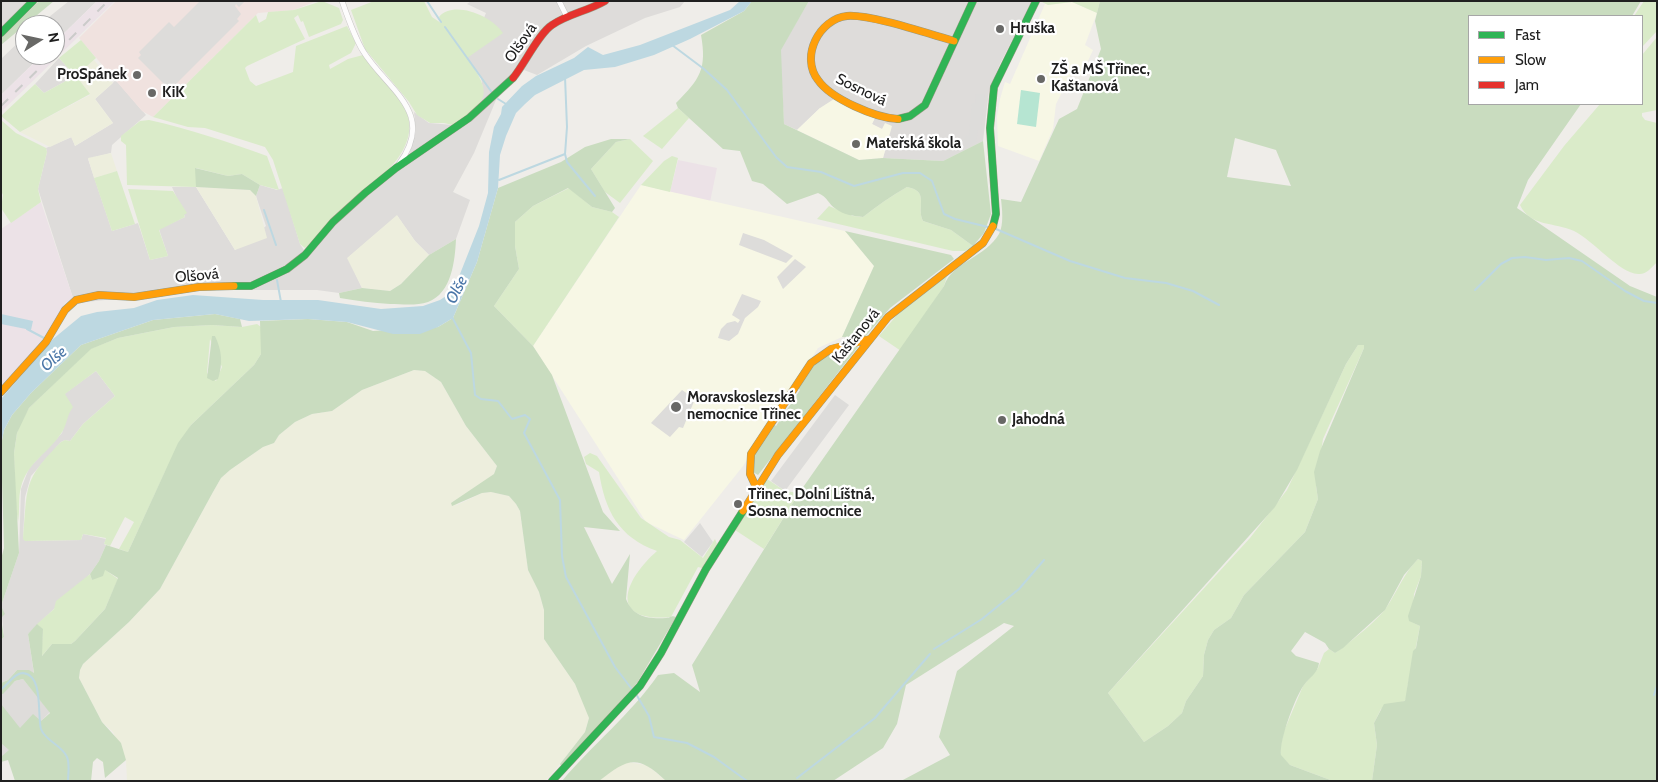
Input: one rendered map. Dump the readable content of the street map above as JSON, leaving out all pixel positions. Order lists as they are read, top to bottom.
{
  "streets": {
    "street": ["Olšová", "Sosnová", "Kaštanová"]
  },
  "water": ["Olše"],
  "places": [
    "Hruška",
    "ProSpánek",
    "ZŠ a MŠ Třinec, Kaštanová",
    "KiK",
    "Mateřská škola",
    "Moravskoslezská nemocnice Třinec",
    "Jahodná",
    "Třinec, Dolní Líštná, Sosna nemocnice"
  ],
  "legend": ["Fast", "Slow", "Jam"],
  "north": "right"
}
